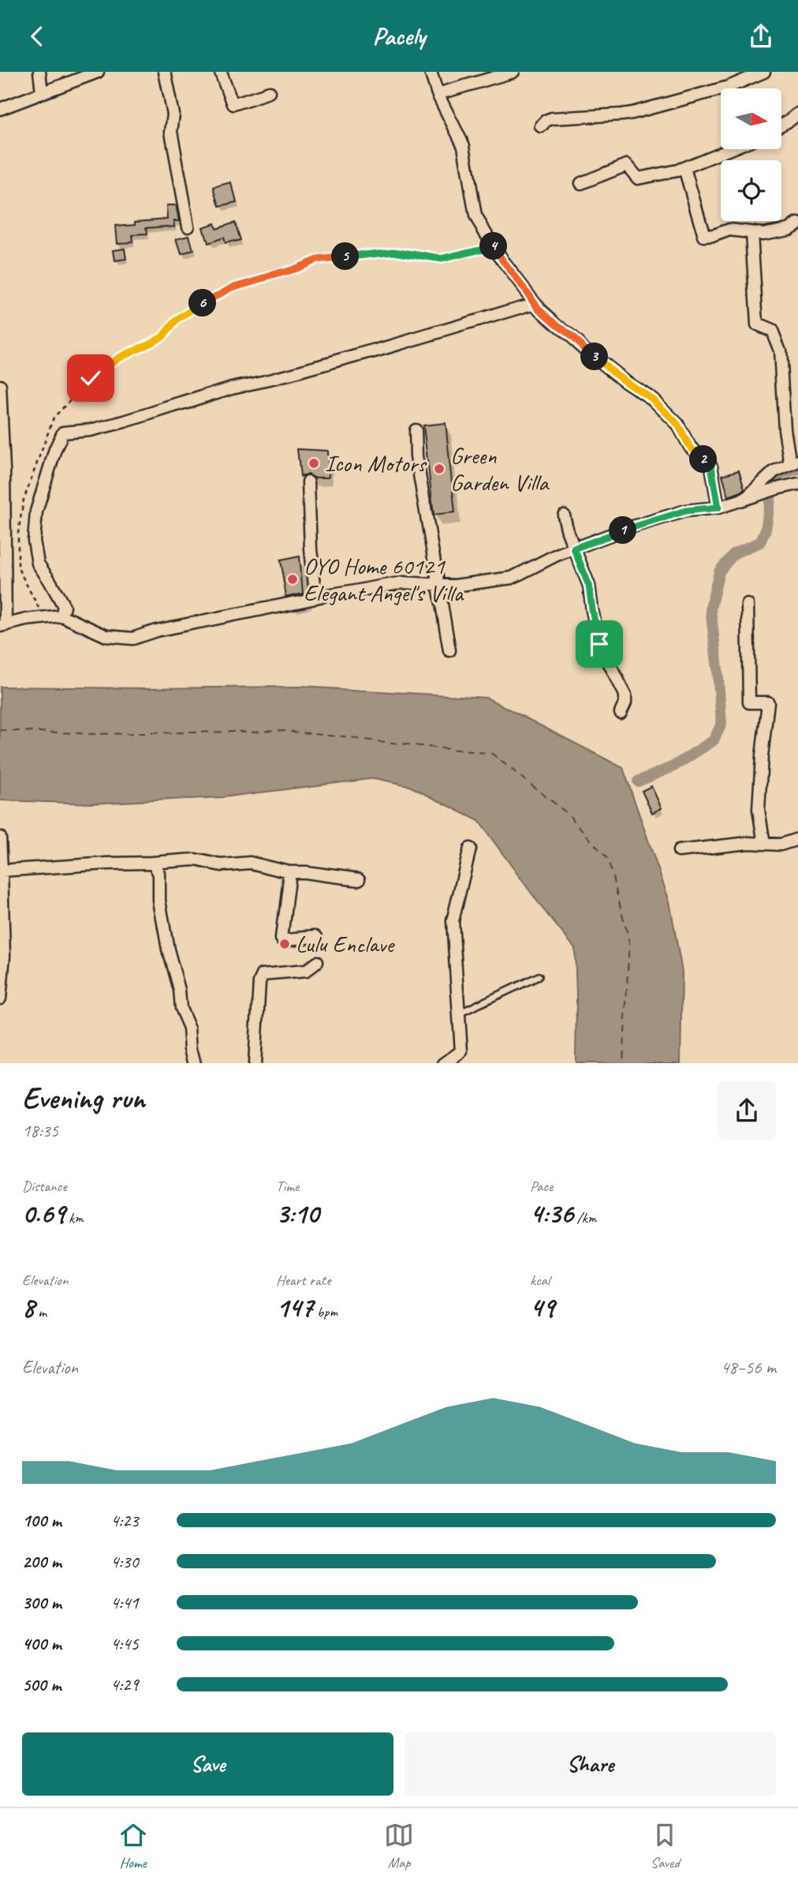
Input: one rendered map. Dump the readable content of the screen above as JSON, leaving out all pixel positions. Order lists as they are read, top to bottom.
{
  "places": [
    "Icon Motors",
    "Green Garden Villa",
    "OYO Home 60121 Elegant Angel's Villa",
    "Lulu Enclave"
  ],
  "north": "right",
  "page": {
    "header": "Pacely",
    "pins": [
      "4",
      "5",
      "6",
      "3",
      "2",
      "1"
    ],
    "heading": ["Evening run", "18:35"],
    "stats": [
      ["Distance", "0.69 km"],
      ["Time", "3:10"],
      ["Pace", "4:36 /km"],
      ["Elevation", "8 m"],
      ["Heart rate", "147 bpm"],
      ["kcal", "49"]
    ],
    "chart": ["Elevation", "48–56 m"],
    "list": [
      {
        "name": "100 m",
        "note": "4:23"
      },
      {
        "name": "200 m",
        "note": "4:30"
      },
      {
        "name": "300 m",
        "note": "4:41"
      },
      {
        "name": "400 m",
        "note": "4:45"
      },
      {
        "name": "500 m",
        "note": "4:29"
      }
    ],
    "buttons": ["Save", "Share"],
    "tabs": ["Home", "Map", "Saved"]
  }
}
